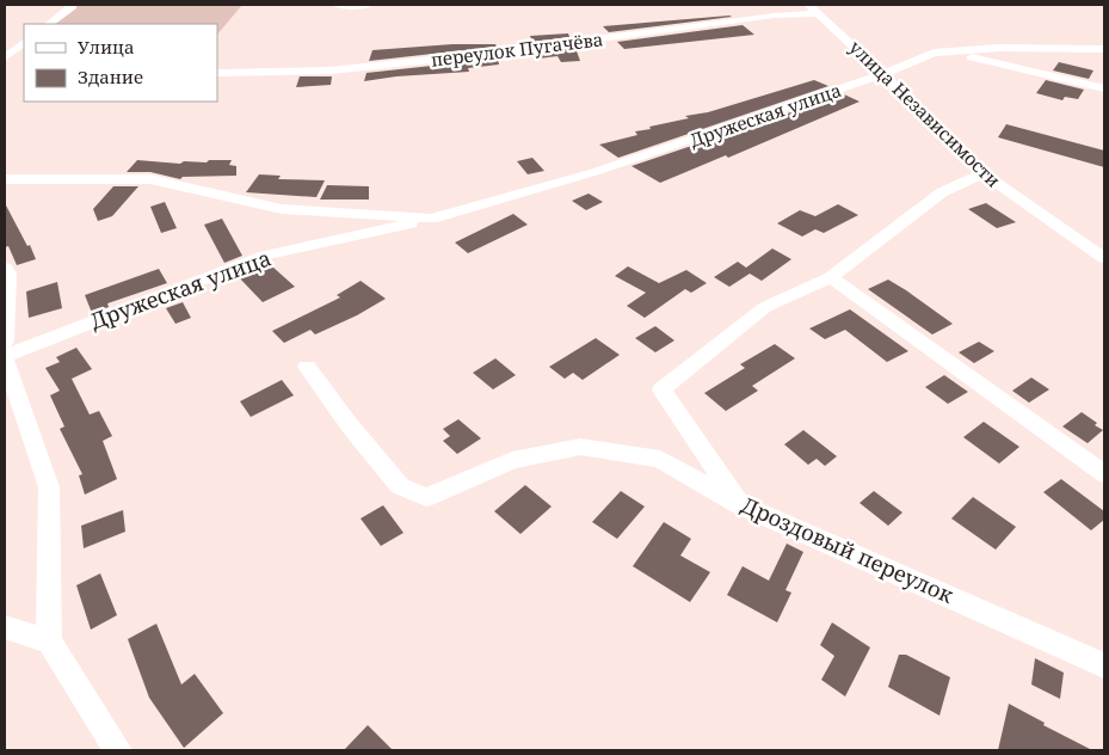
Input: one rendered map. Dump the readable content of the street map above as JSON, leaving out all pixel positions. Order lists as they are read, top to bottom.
{
  "streets": {
    "street": [
      "переулок Пугачёва",
      "улица Независимости",
      "Дружеская улица",
      "Дроздовый переулок"
    ]
  },
  "crossings": [
    ["переулок Пугачёва", "улица Независимости"],
    ["улица Независимости", "Дружеская улица"],
    ["улица Независимости", "Дроздовый переулок"]
  ],
  "legend": ["Улица", "Здание"]
}
